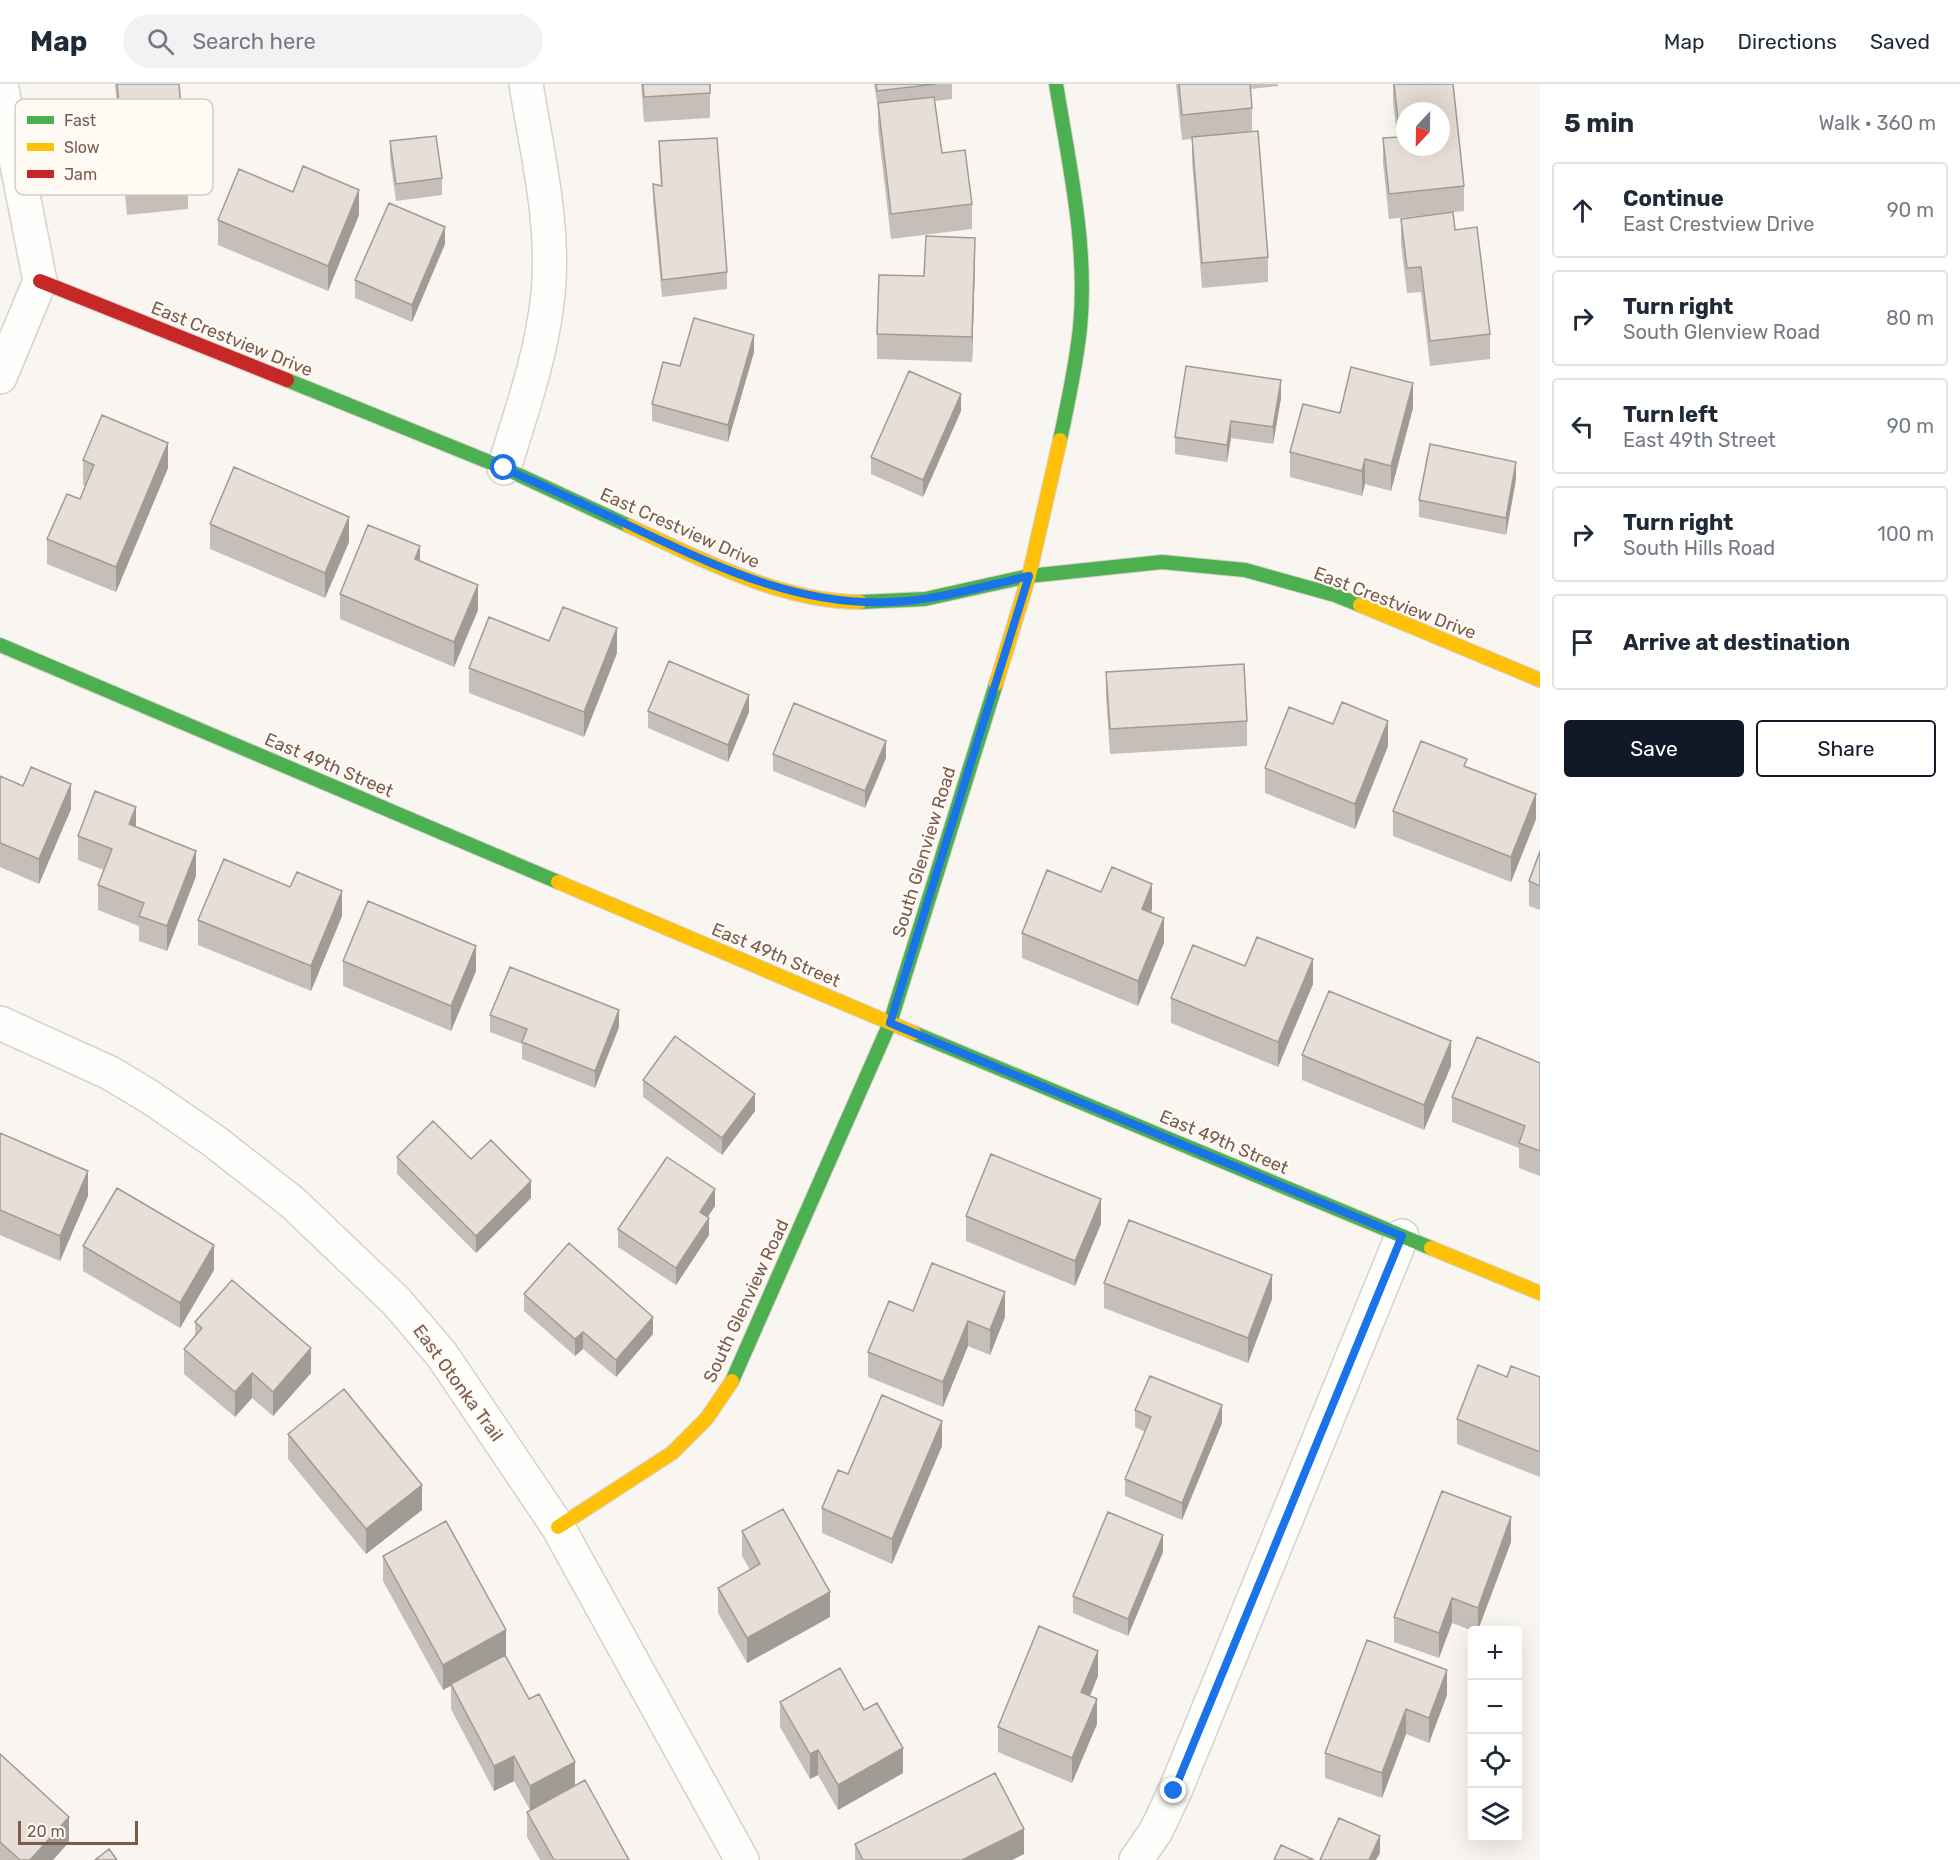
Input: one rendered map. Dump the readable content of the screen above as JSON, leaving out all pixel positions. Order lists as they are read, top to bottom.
{
  "streets": {
    "street": [
      "East Crestview Drive",
      "East 49th Street",
      "South Glenview Road",
      "East Otonka Trail"
    ]
  },
  "crossings": [
    ["East Crestview Drive", "South Glenview Road"],
    ["East 49th Street", "South Glenview Road"],
    ["South Glenview Road", "East Otonka Trail"]
  ],
  "legend": ["Fast", "Slow", "Jam"],
  "scale_bar": "20 m",
  "north": "bottom",
  "page": {
    "header": "Map",
    "search": "Search here",
    "nav": ["Map", "Directions", "Saved"],
    "heading": ["5 min", "Walk · 360 m"],
    "list": [
      ["Continue", "East Crestview Drive", "90 m"],
      ["Turn right", "South Glenview Road", "80 m"],
      ["Turn left", "East 49th Street", "90 m"],
      ["Turn right", "South Hills Road", "100 m"],
      "Arrive at destination"
    ],
    "buttons": ["Save", "Share"],
    "map_buttons": ["+", "−"],
    "scale": "20 m"
  }
}
